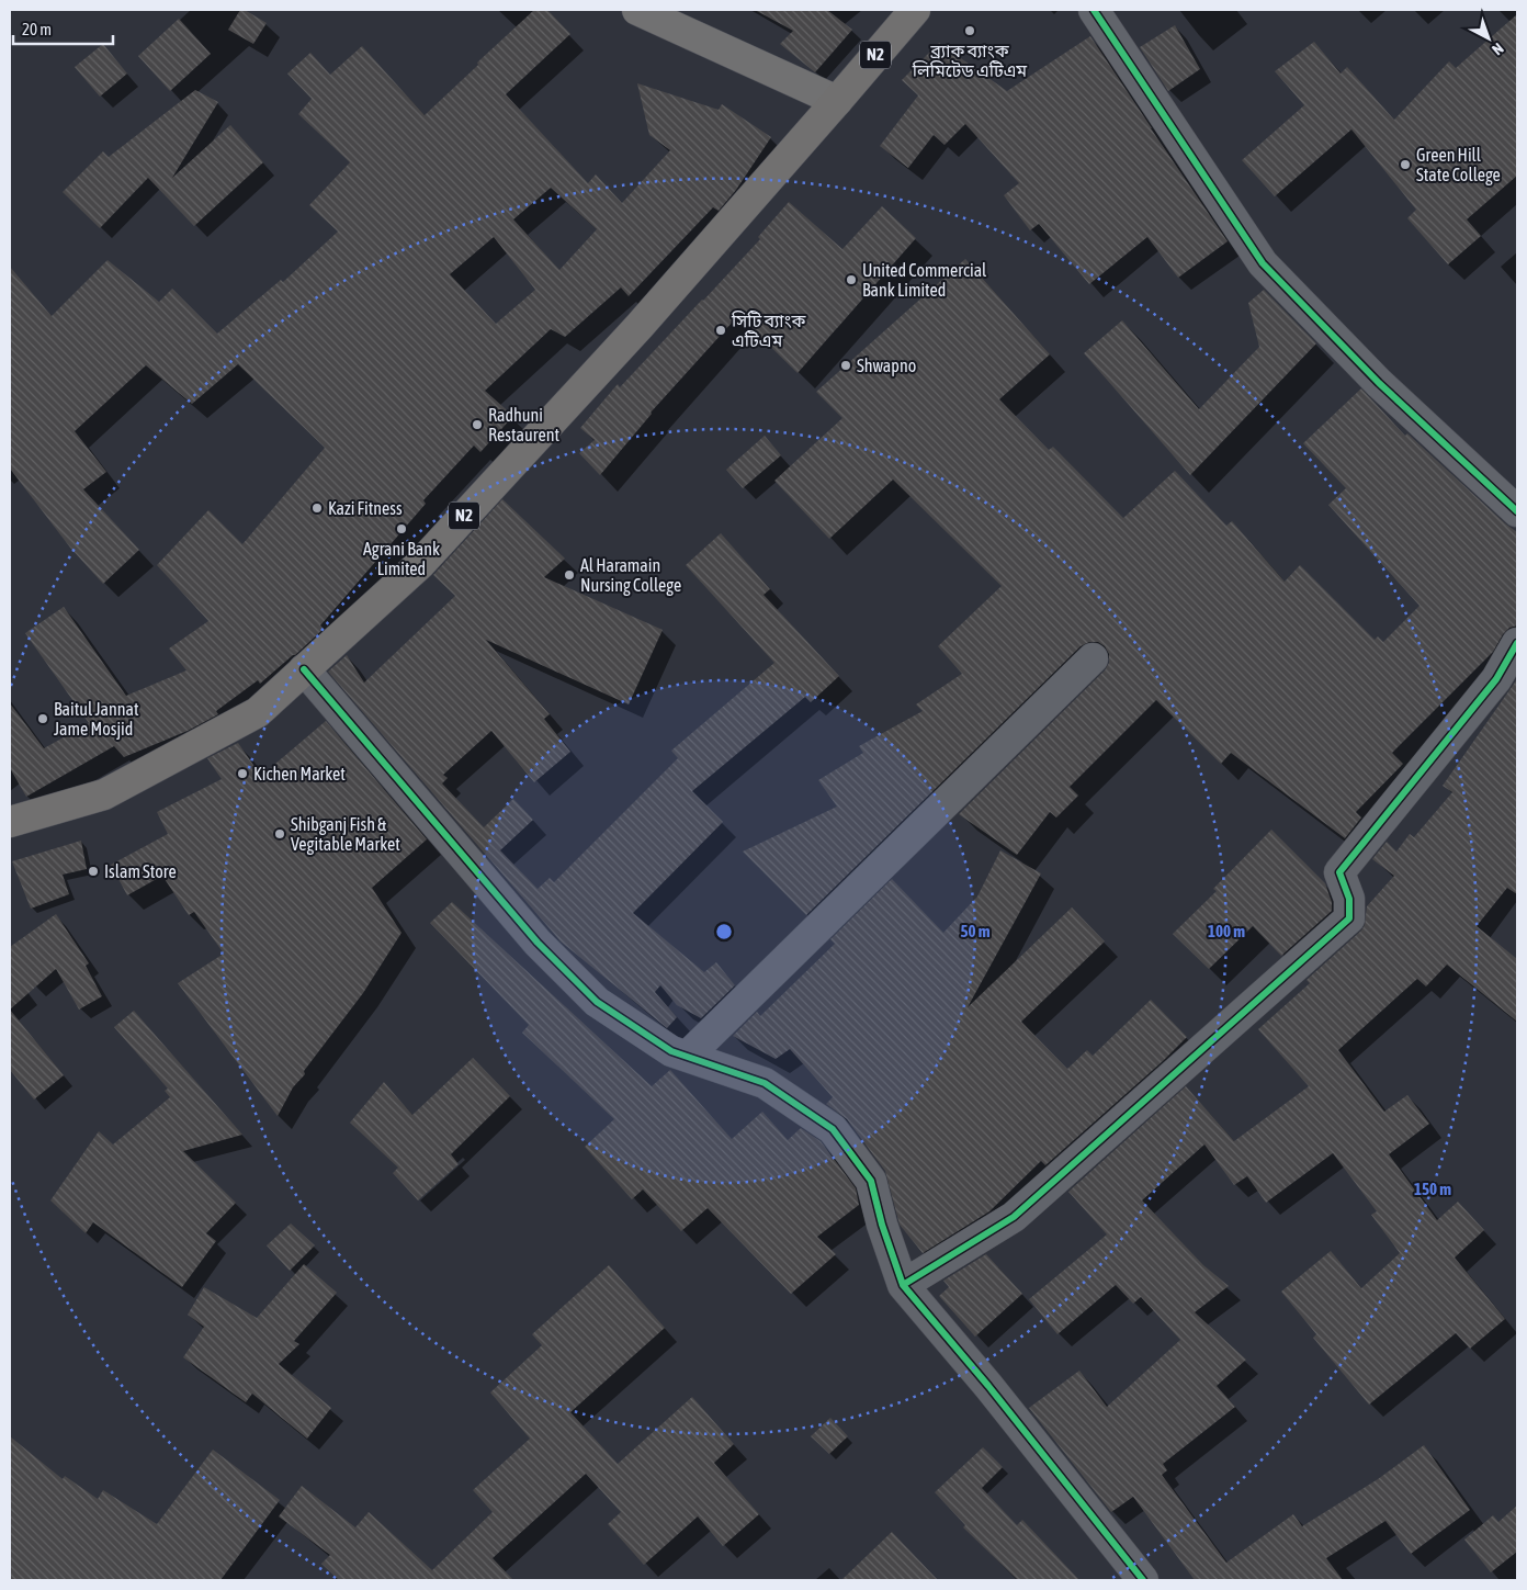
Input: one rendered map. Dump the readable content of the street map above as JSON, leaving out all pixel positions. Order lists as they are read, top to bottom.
{
  "streets": {
    "highway": ["N2"]
  },
  "places": [
    "ব্র্যাক ব্যাংক লিমিটেড এটিএম",
    "Green Hill State College",
    "United Commercial Bank Limited",
    "সিটি ব্যাংক এটিএম",
    "Shwapno",
    "Radhuni Restaurent",
    "Kazi Fitness",
    "Agrani Bank Limited",
    "Al Haramain Nursing College",
    "Baitul Jannat Jame Mosjid",
    "Kichen Market",
    "Shibganj Fish & Vegitable Market",
    "Islam Store"
  ],
  "scale_bar": "20 m",
  "north": "bottom right",
  "rings": ["50 m", "100 m", "150 m"]
}
